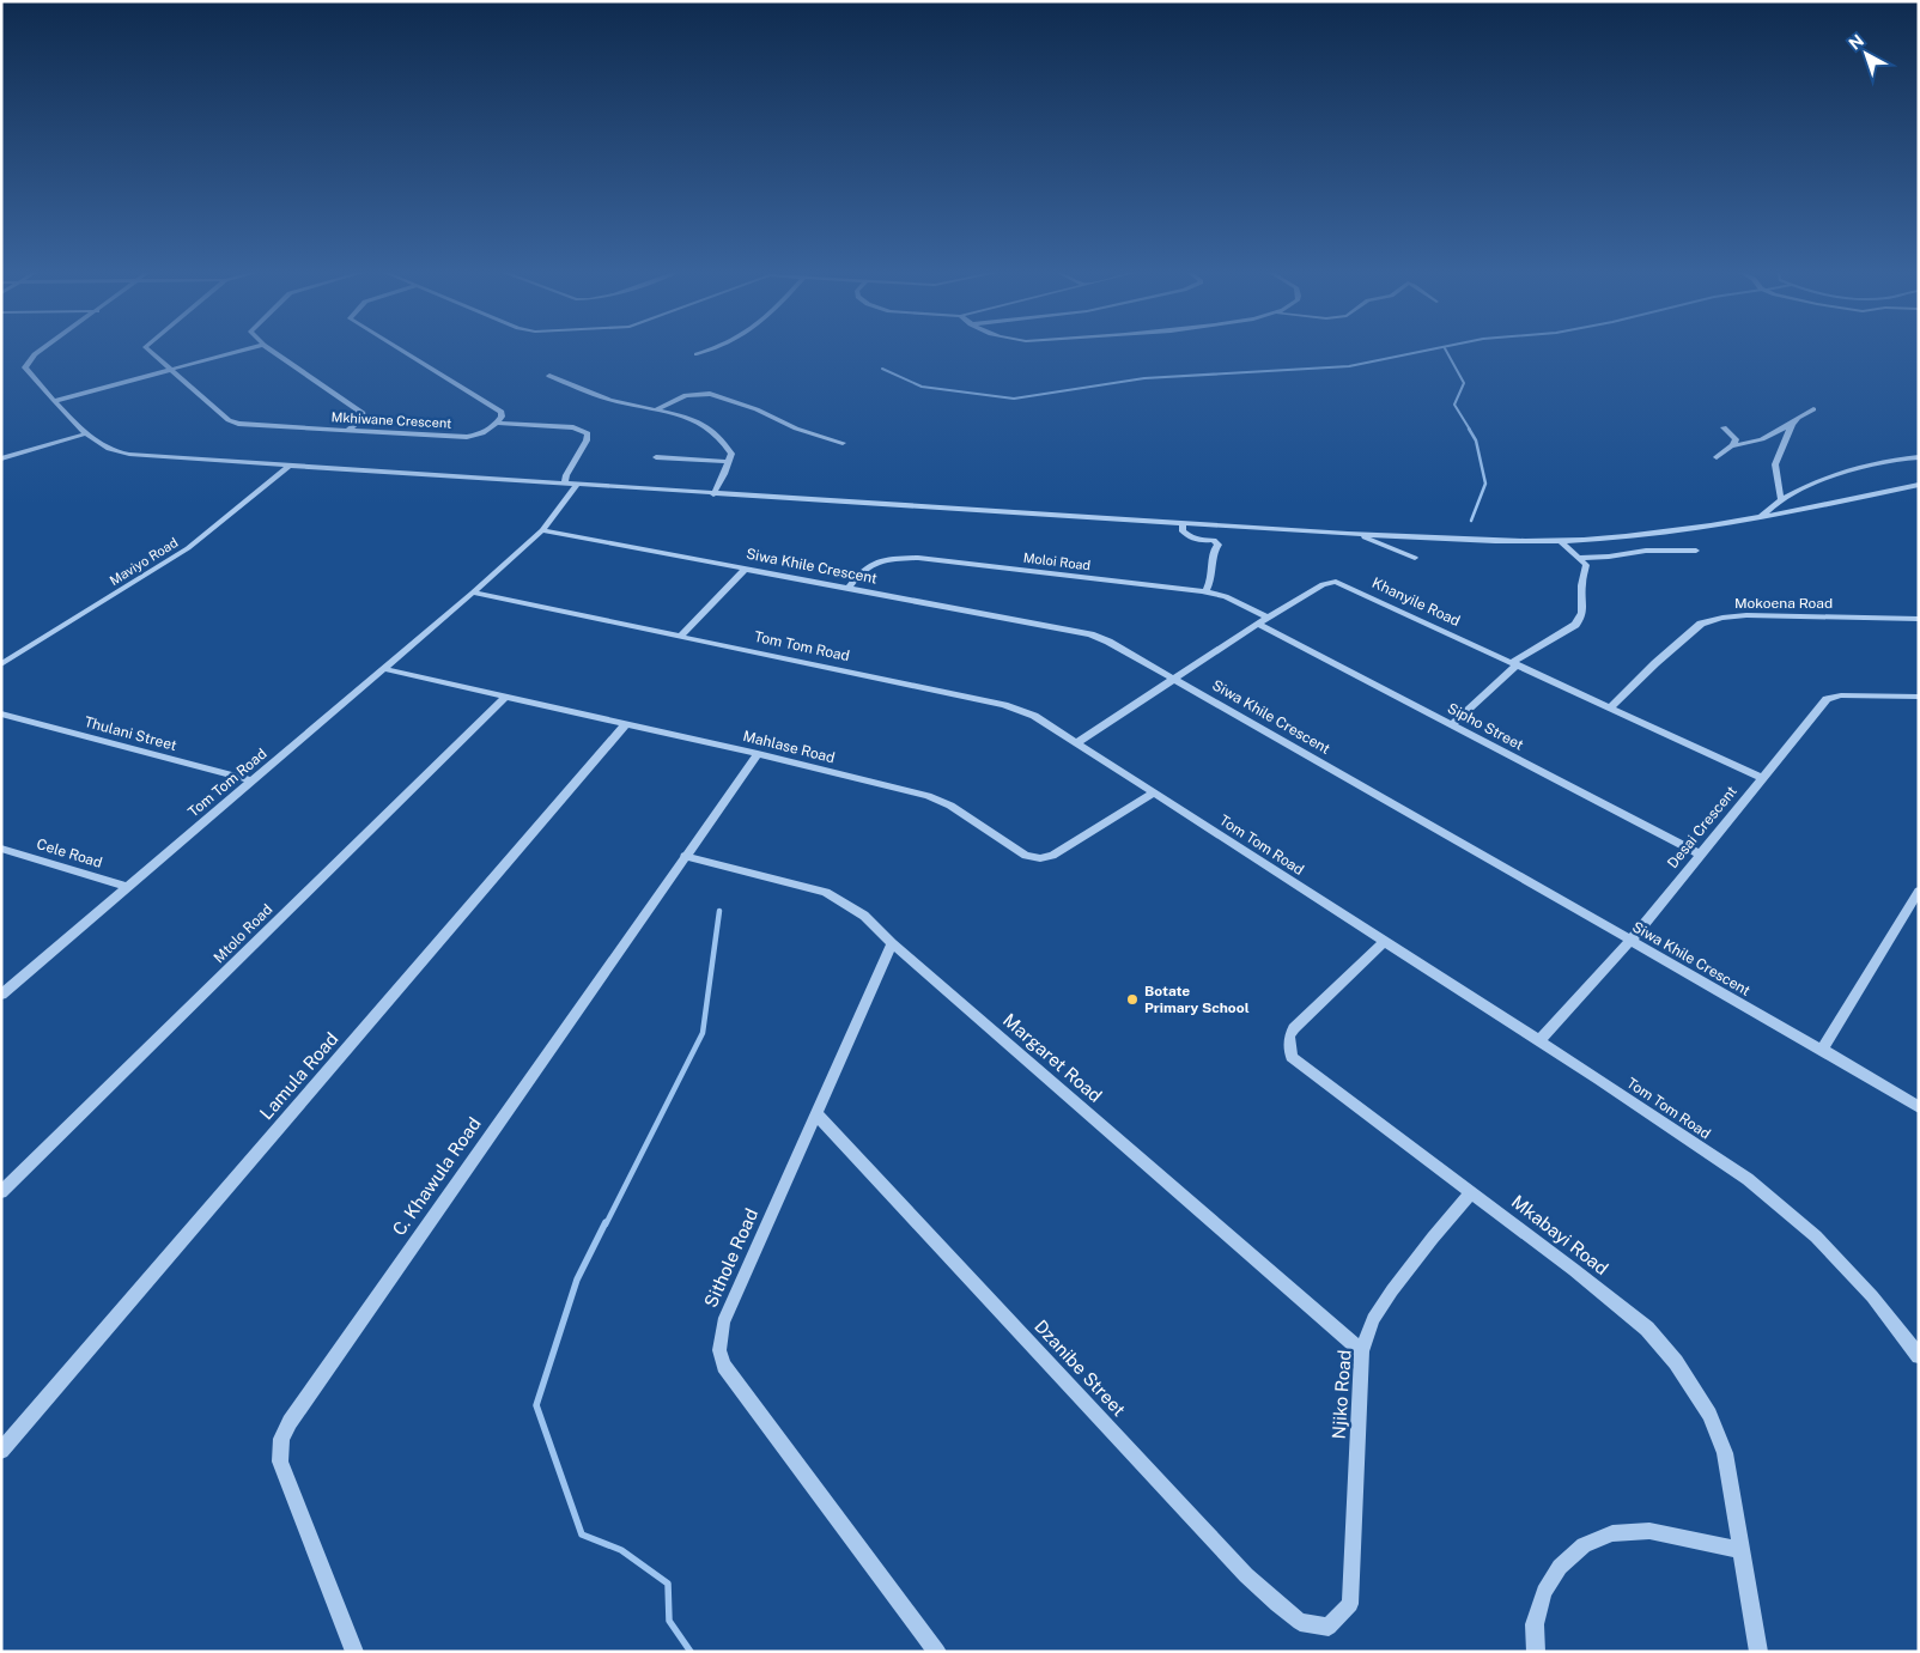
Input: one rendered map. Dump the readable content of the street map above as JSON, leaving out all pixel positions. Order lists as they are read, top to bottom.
{
  "streets": {
    "street": [
      "Mkhiwane Crescent",
      "Maviyo Road",
      "Moloi Road",
      "Siwa Khile Crescent",
      "Khanyile Road",
      "Mokoena Road",
      "Tom Tom Road",
      "Sipho Street",
      "Thulani Street",
      "Mahlase Road",
      "Desai Crescent",
      "Cele Road",
      "Mtolo Road",
      "Margaret Road",
      "Lamula Road",
      "C. Khawula Road",
      "Mkabayi Road",
      "Sithole Road",
      "Dzanibe Street",
      "Njiko Road"
    ]
  },
  "crossings": [
    ["Moloi Road", "Siwa Khile Crescent"],
    ["Moloi Road", "Khanyile Road"],
    ["Siwa Khile Crescent", "Khanyile Road"],
    ["Siwa Khile Crescent", "Tom Tom Road"],
    ["Siwa Khile Crescent", "Desai Crescent"],
    ["Khanyile Road", "Mokoena Road"],
    ["Khanyile Road", "Tom Tom Road"],
    ["Khanyile Road", "Sipho Street"],
    ["Khanyile Road", "Desai Crescent"],
    ["Tom Tom Road", "Thulani Street"],
    ["Tom Tom Road", "Mahlase Road"],
    ["Tom Tom Road", "Desai Crescent"],
    ["Tom Tom Road", "Cele Road"],
    ["Tom Tom Road", "Mkabayi Road"],
    ["Sipho Street", "Desai Crescent"],
    ["Mahlase Road", "Mtolo Road"],
    ["Mahlase Road", "Lamula Road"],
    ["Mahlase Road", "C. Khawula Road"],
    ["Margaret Road", "C. Khawula Road"],
    ["Margaret Road", "Sithole Road"],
    ["Margaret Road", "Njiko Road"],
    ["Mkabayi Road", "Njiko Road"],
    ["Sithole Road", "Dzanibe Street"],
    ["Dzanibe Street", "Njiko Road"]
  ],
  "places": ["Botate Primary School"],
  "north": "top left"
}
